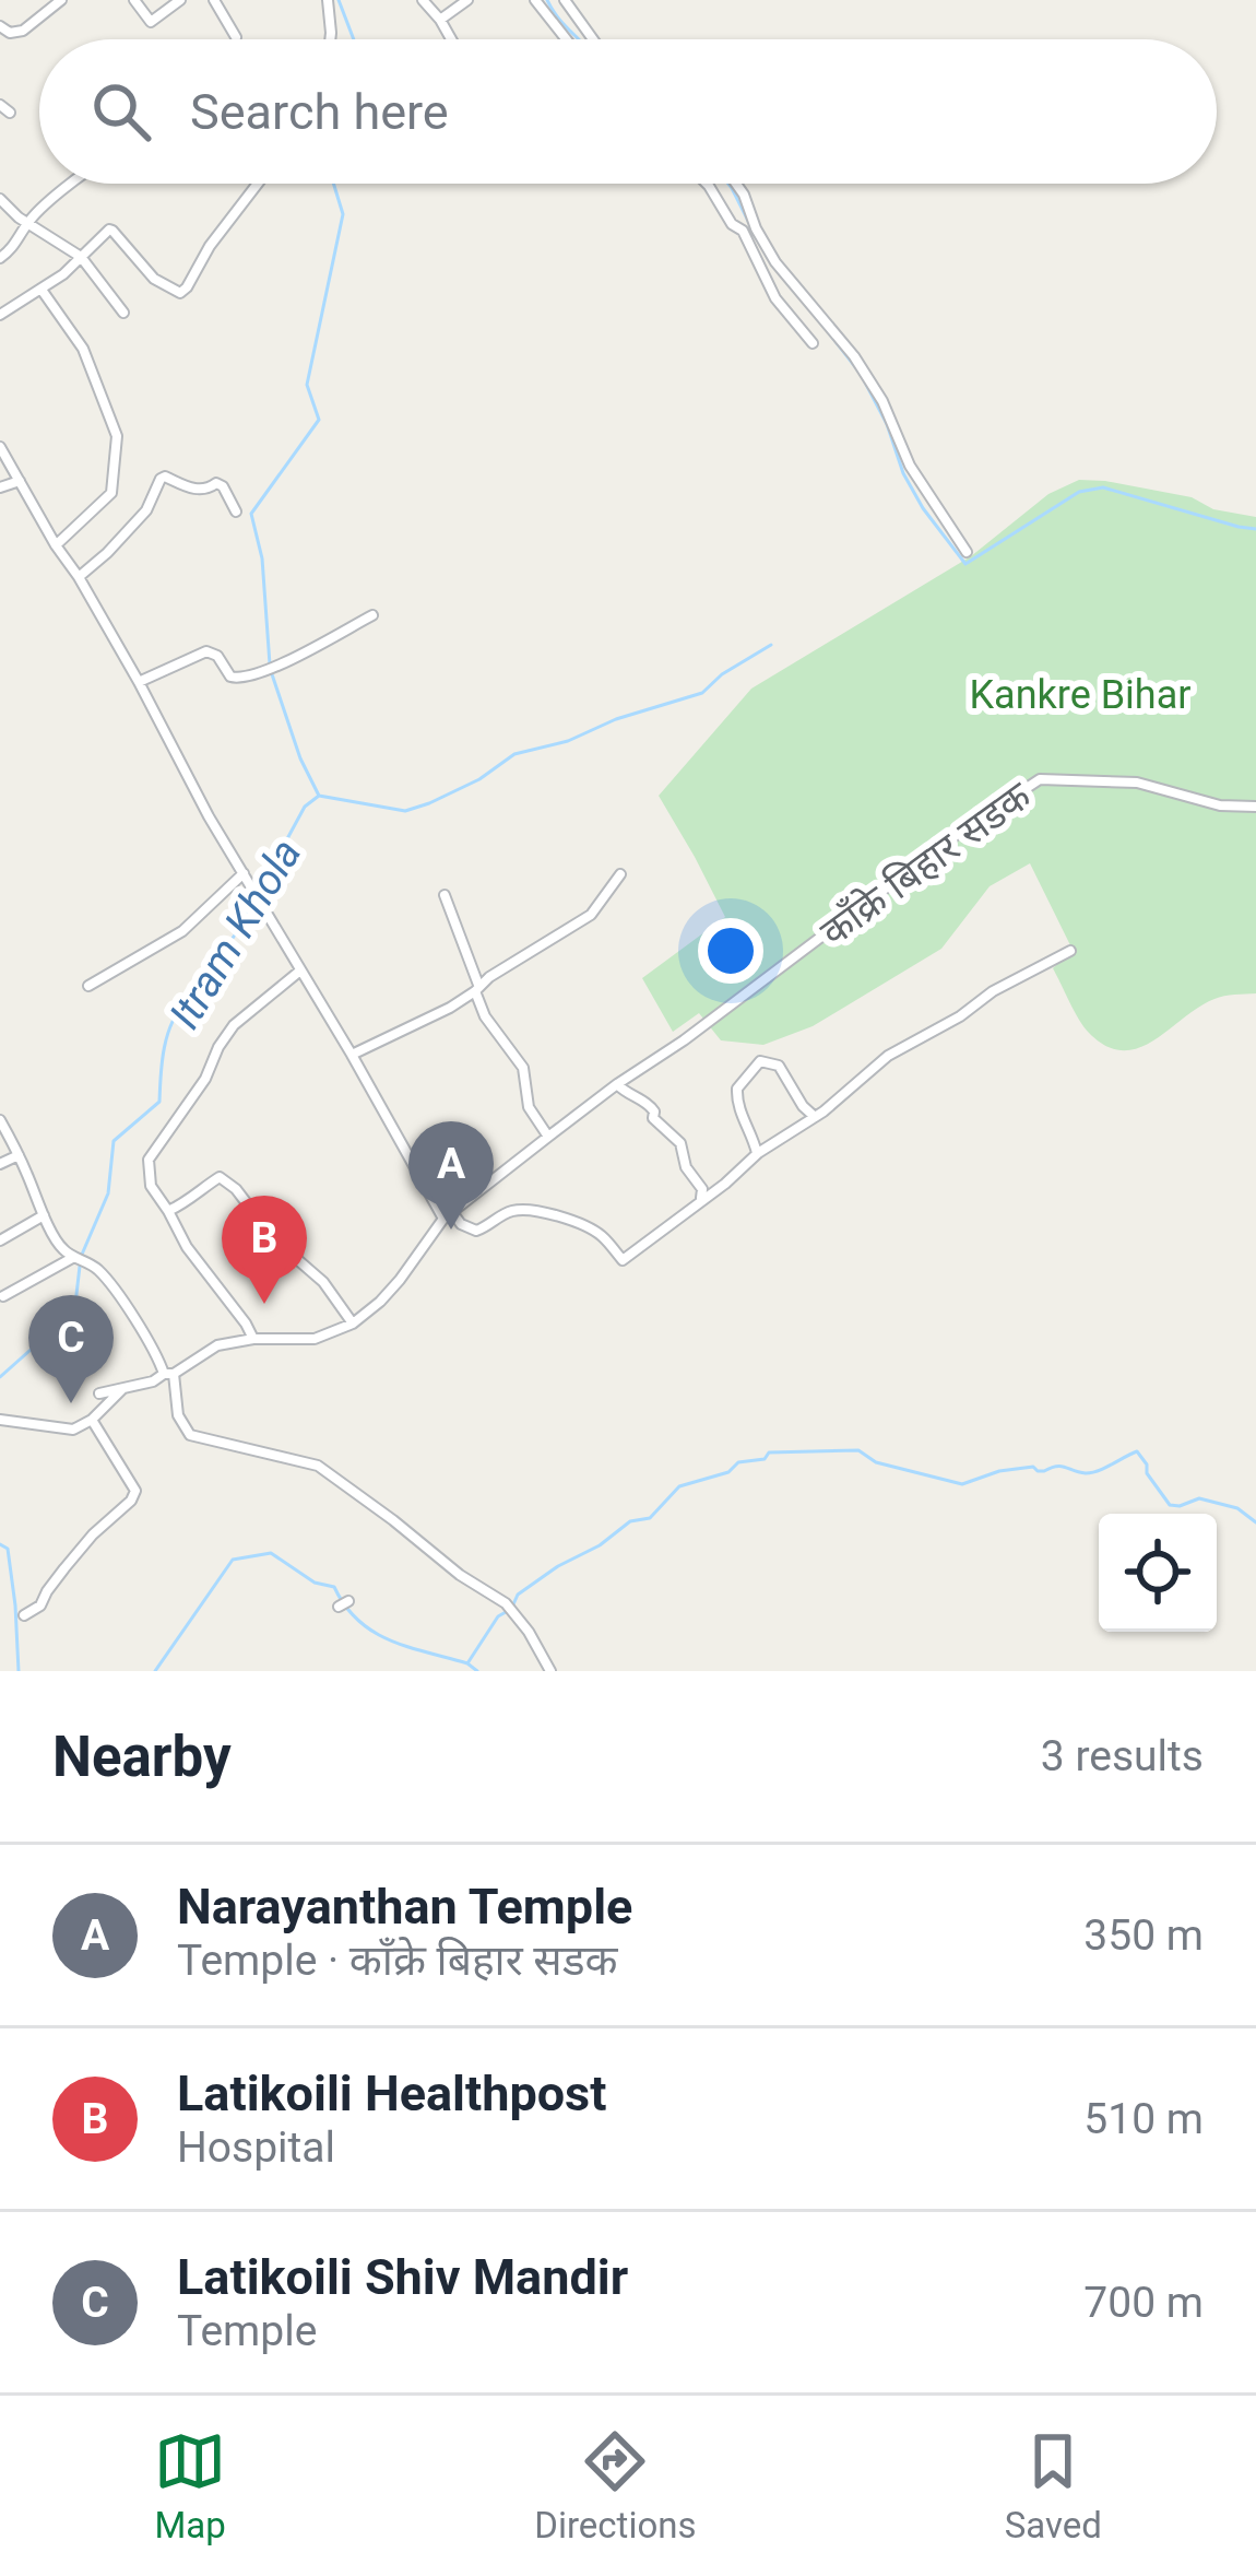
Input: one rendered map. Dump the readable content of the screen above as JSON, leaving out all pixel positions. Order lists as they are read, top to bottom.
{
  "streets": {
    "street": ["काँक्रे बिहार सडक"]
  },
  "water": ["Itram Khola"],
  "parks": ["Kankre Bihar"],
  "page": {
    "search": "Search here",
    "pins": ["A", "B", "C"],
    "heading": ["Nearby", "3 results"],
    "list": [
      {
        "mark": "A",
        "name": "Narayanthan Temple",
        "note": "Temple · काँक्रे बिहार सडक",
        "value": "350 m"
      },
      {
        "mark": "B",
        "name": "Latikoili Healthpost",
        "note": "Hospital",
        "value": "510 m"
      },
      {
        "mark": "C",
        "name": "Latikoili Shiv Mandir",
        "note": "Temple",
        "value": "700 m"
      }
    ],
    "nav": ["Map", "Directions", "Saved"]
  }
}
